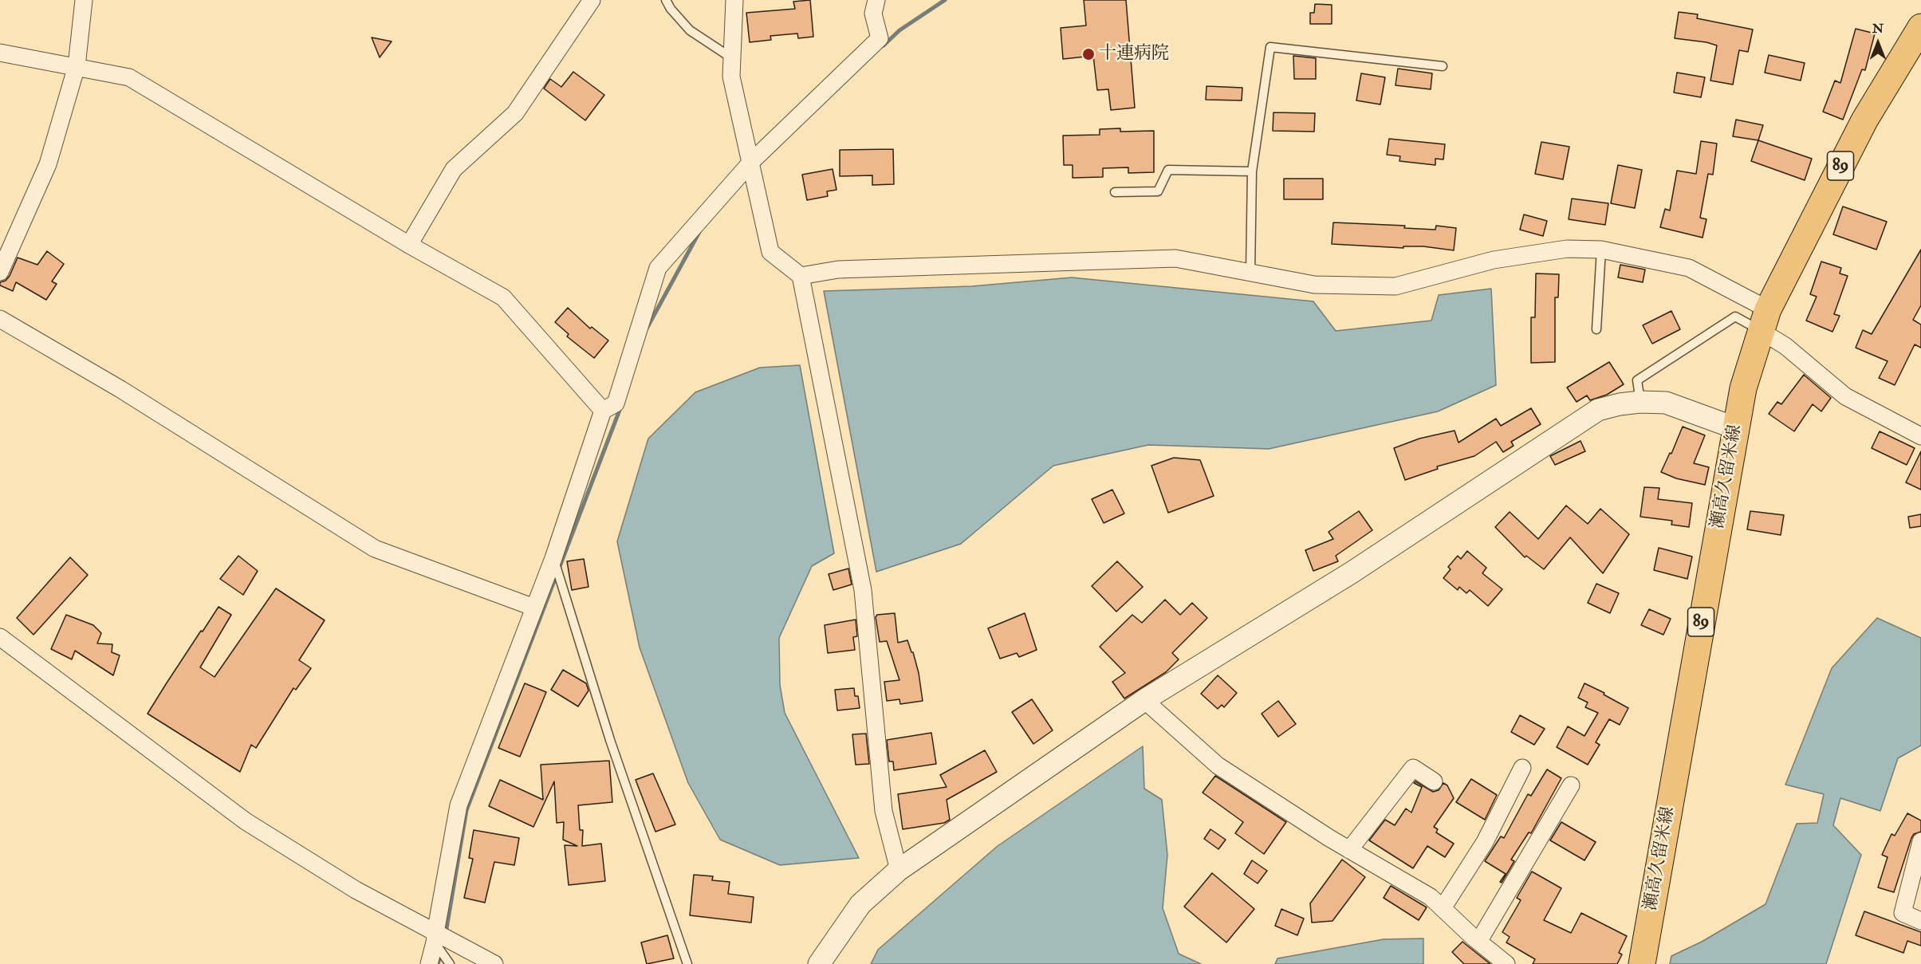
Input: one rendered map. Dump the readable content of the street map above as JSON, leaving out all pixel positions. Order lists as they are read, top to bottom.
{
  "streets": {
    "main road": ["89", "瀬高久留米線"]
  },
  "places": ["十連病院"],
  "north": "top"
}
